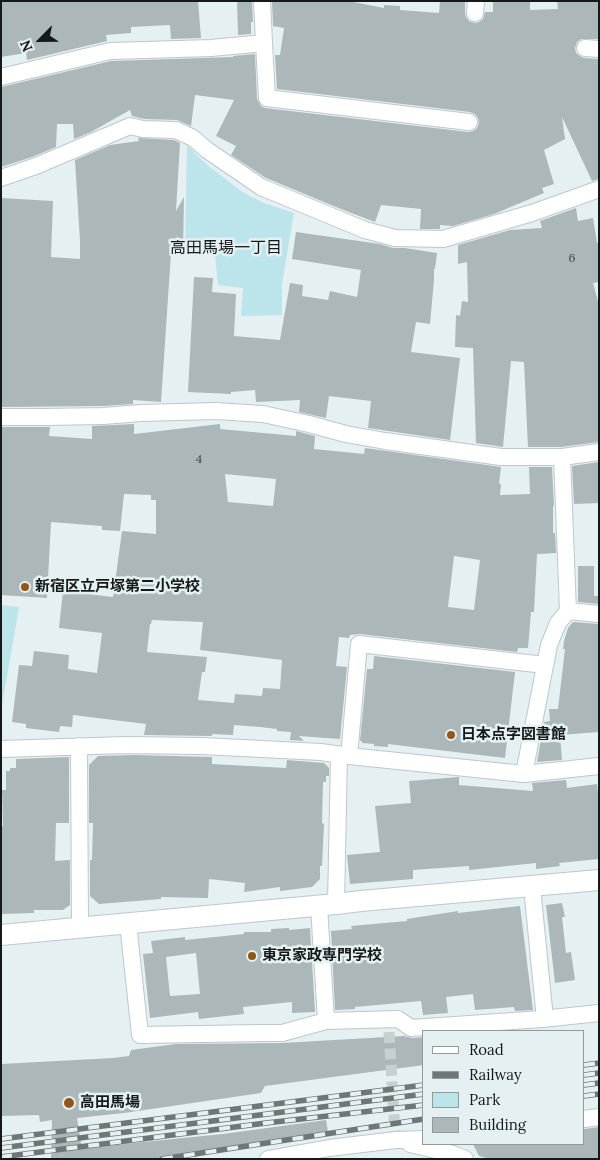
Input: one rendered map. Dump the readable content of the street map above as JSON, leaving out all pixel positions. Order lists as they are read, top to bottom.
{
  "districts": ["高田馬場一丁目"],
  "places": [
    "新宿区立戸塚第二小学校",
    "日本点字図書館",
    "東京家政専門学校",
    "高田馬場"
  ],
  "house_numbers": ["6", "4"],
  "legend": [
    "Road",
    "Railway",
    "Park",
    "Building"
  ],
  "north": "bottom left"
}
